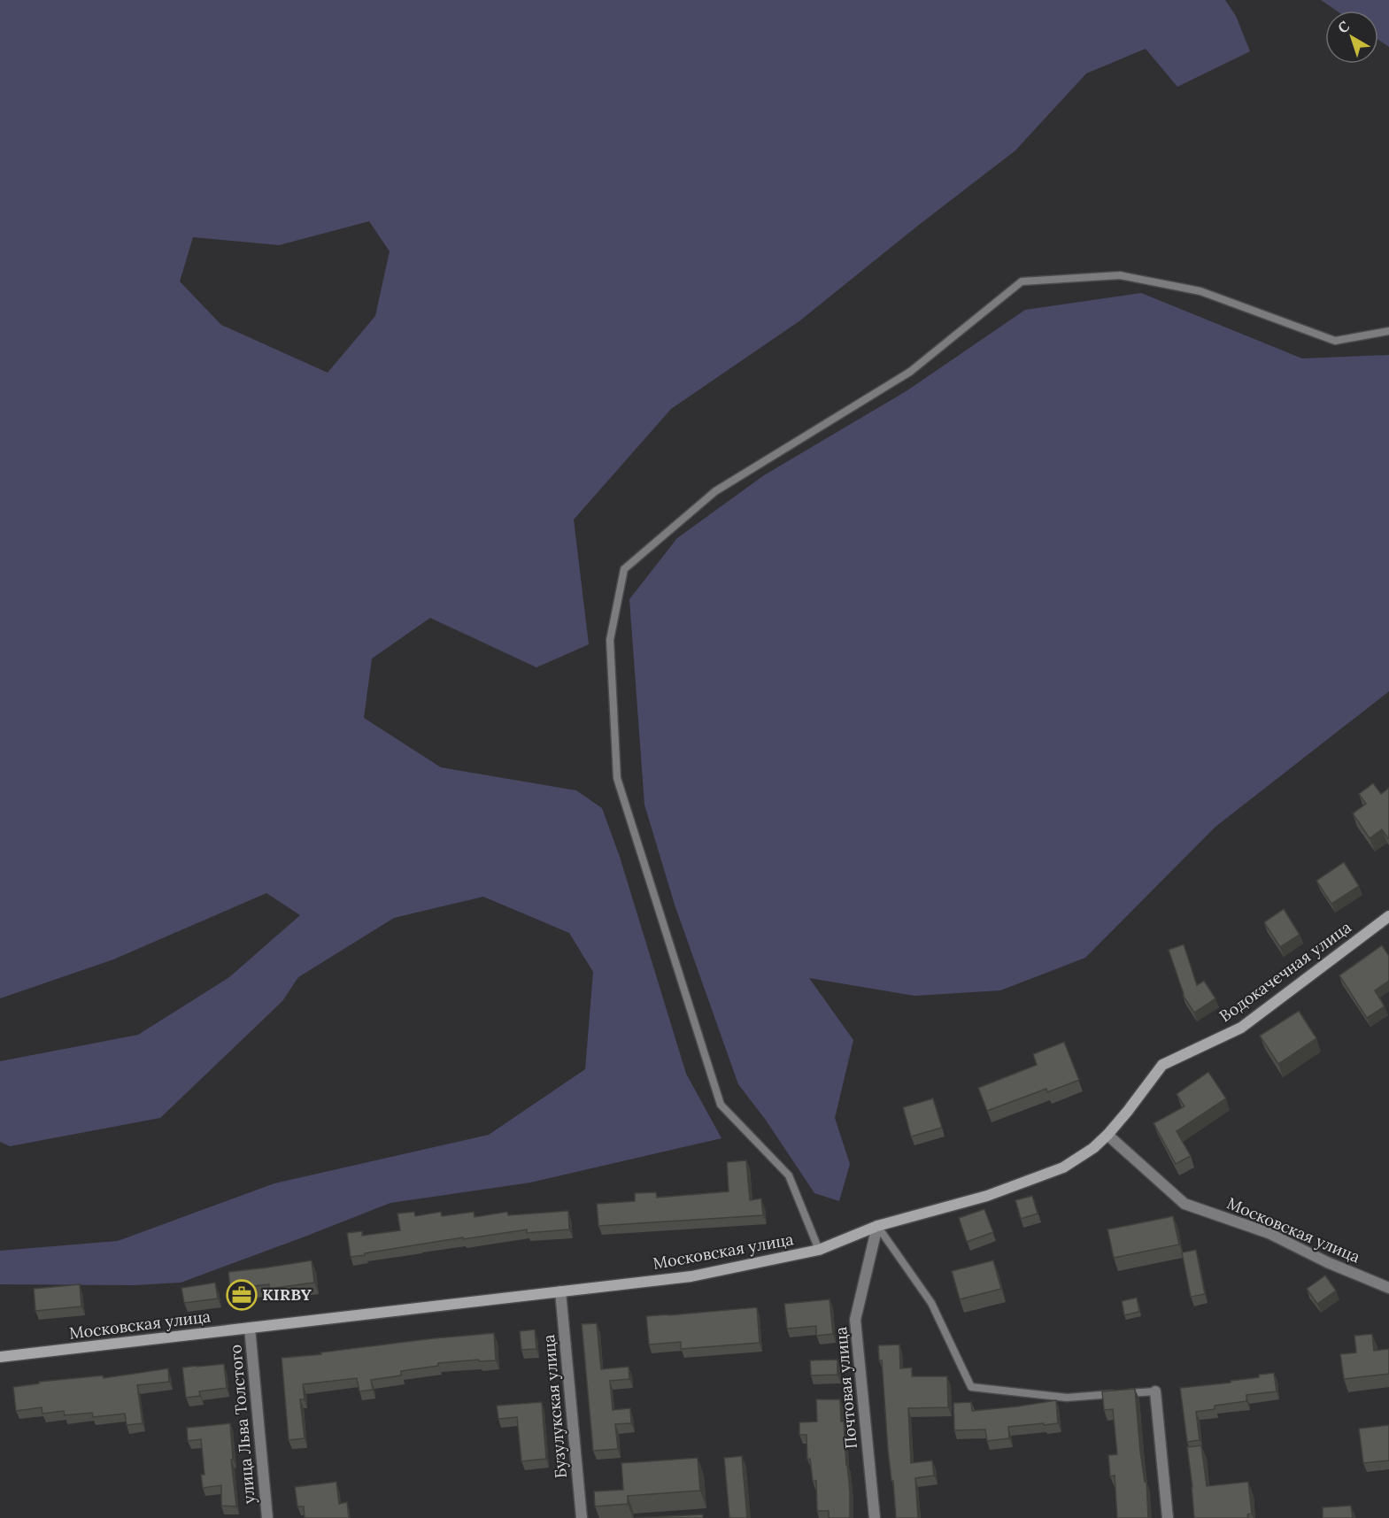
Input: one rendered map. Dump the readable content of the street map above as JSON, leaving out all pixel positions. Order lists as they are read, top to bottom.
{
  "streets": {
    "street": [
      "Водокачечная улица",
      "Московская улица",
      "Почтовая улица",
      "Бузулукская улица",
      "улица Льва Толстого"
    ]
  },
  "crossings": [
    ["Водокачечная улица", "Московская улица"],
    ["Московская улица", "Почтовая улица"],
    ["Московская улица", "Бузулукская улица"],
    ["Московская улица", "улица Льва Толстого"]
  ],
  "places": {
    "office": ["KIRBY"]
  },
  "north": "top left"
}
